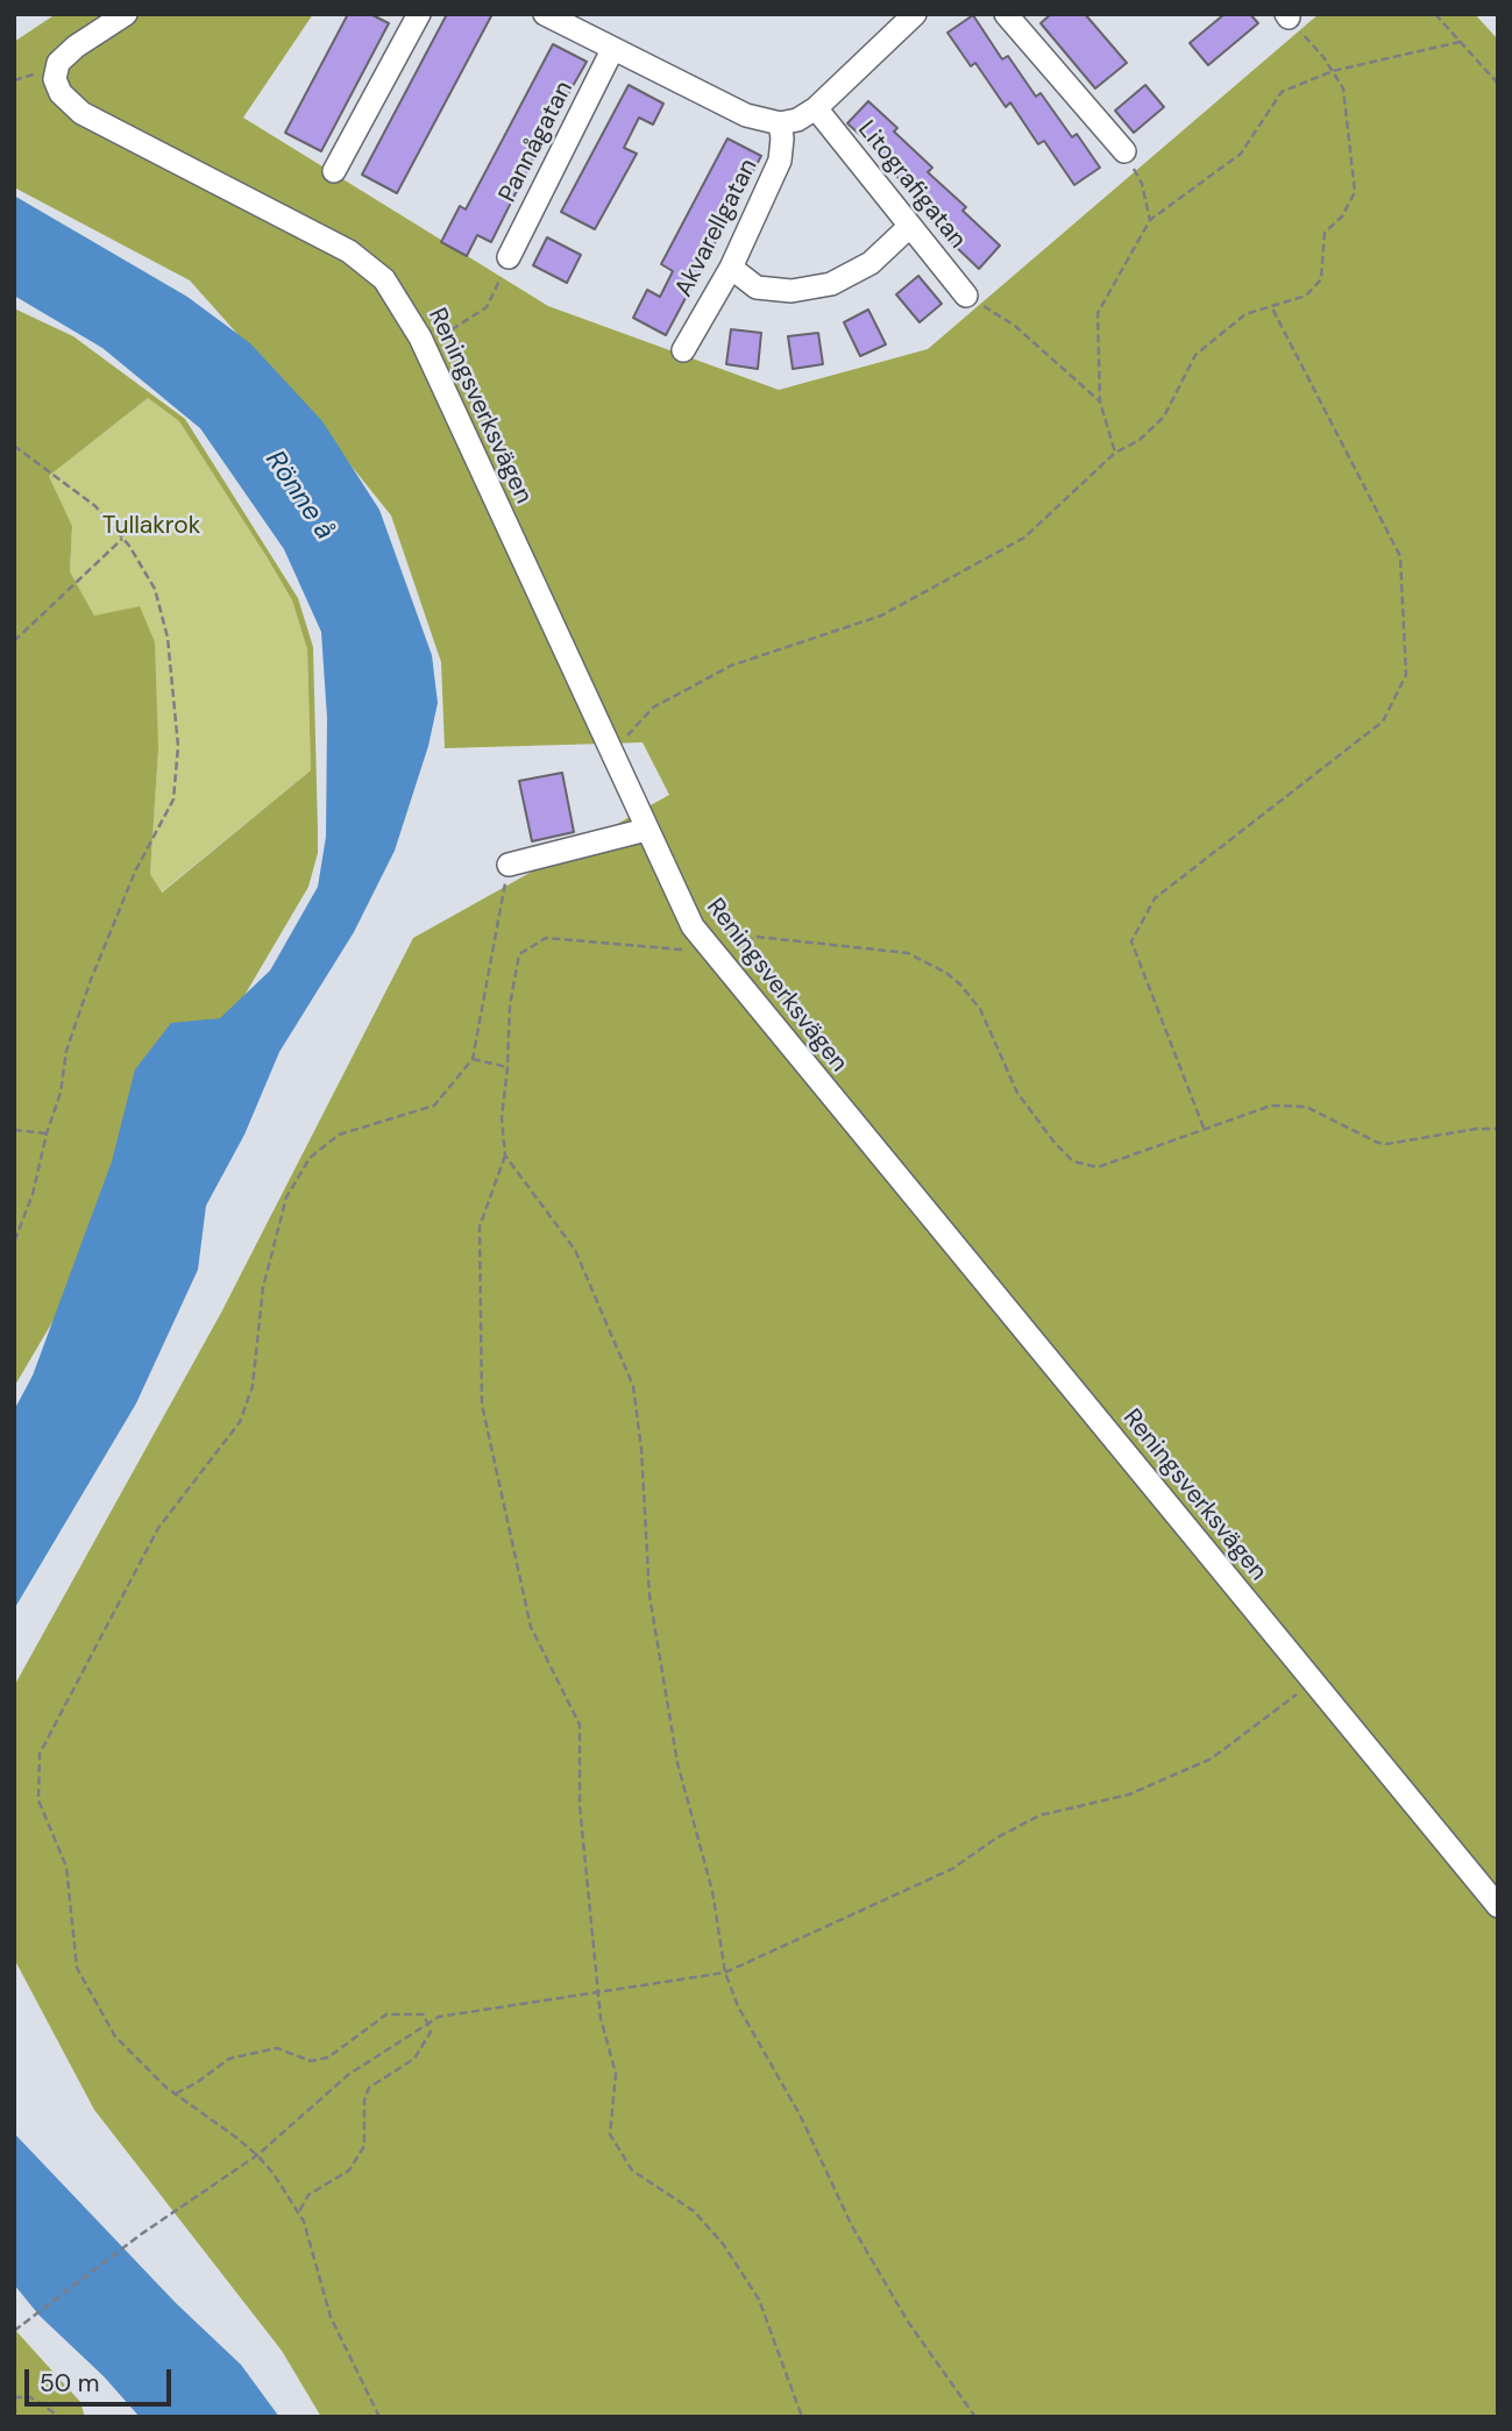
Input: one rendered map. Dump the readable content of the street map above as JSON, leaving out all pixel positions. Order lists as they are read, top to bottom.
{
  "streets": {
    "street": [
      "Pannågatan",
      "Litografigatan",
      "Akvarellgatan",
      "Reningsverksvägen"
    ]
  },
  "water": ["Rönne å"],
  "parks": ["Tullakrok"],
  "scale_bar": "50 m"
}
